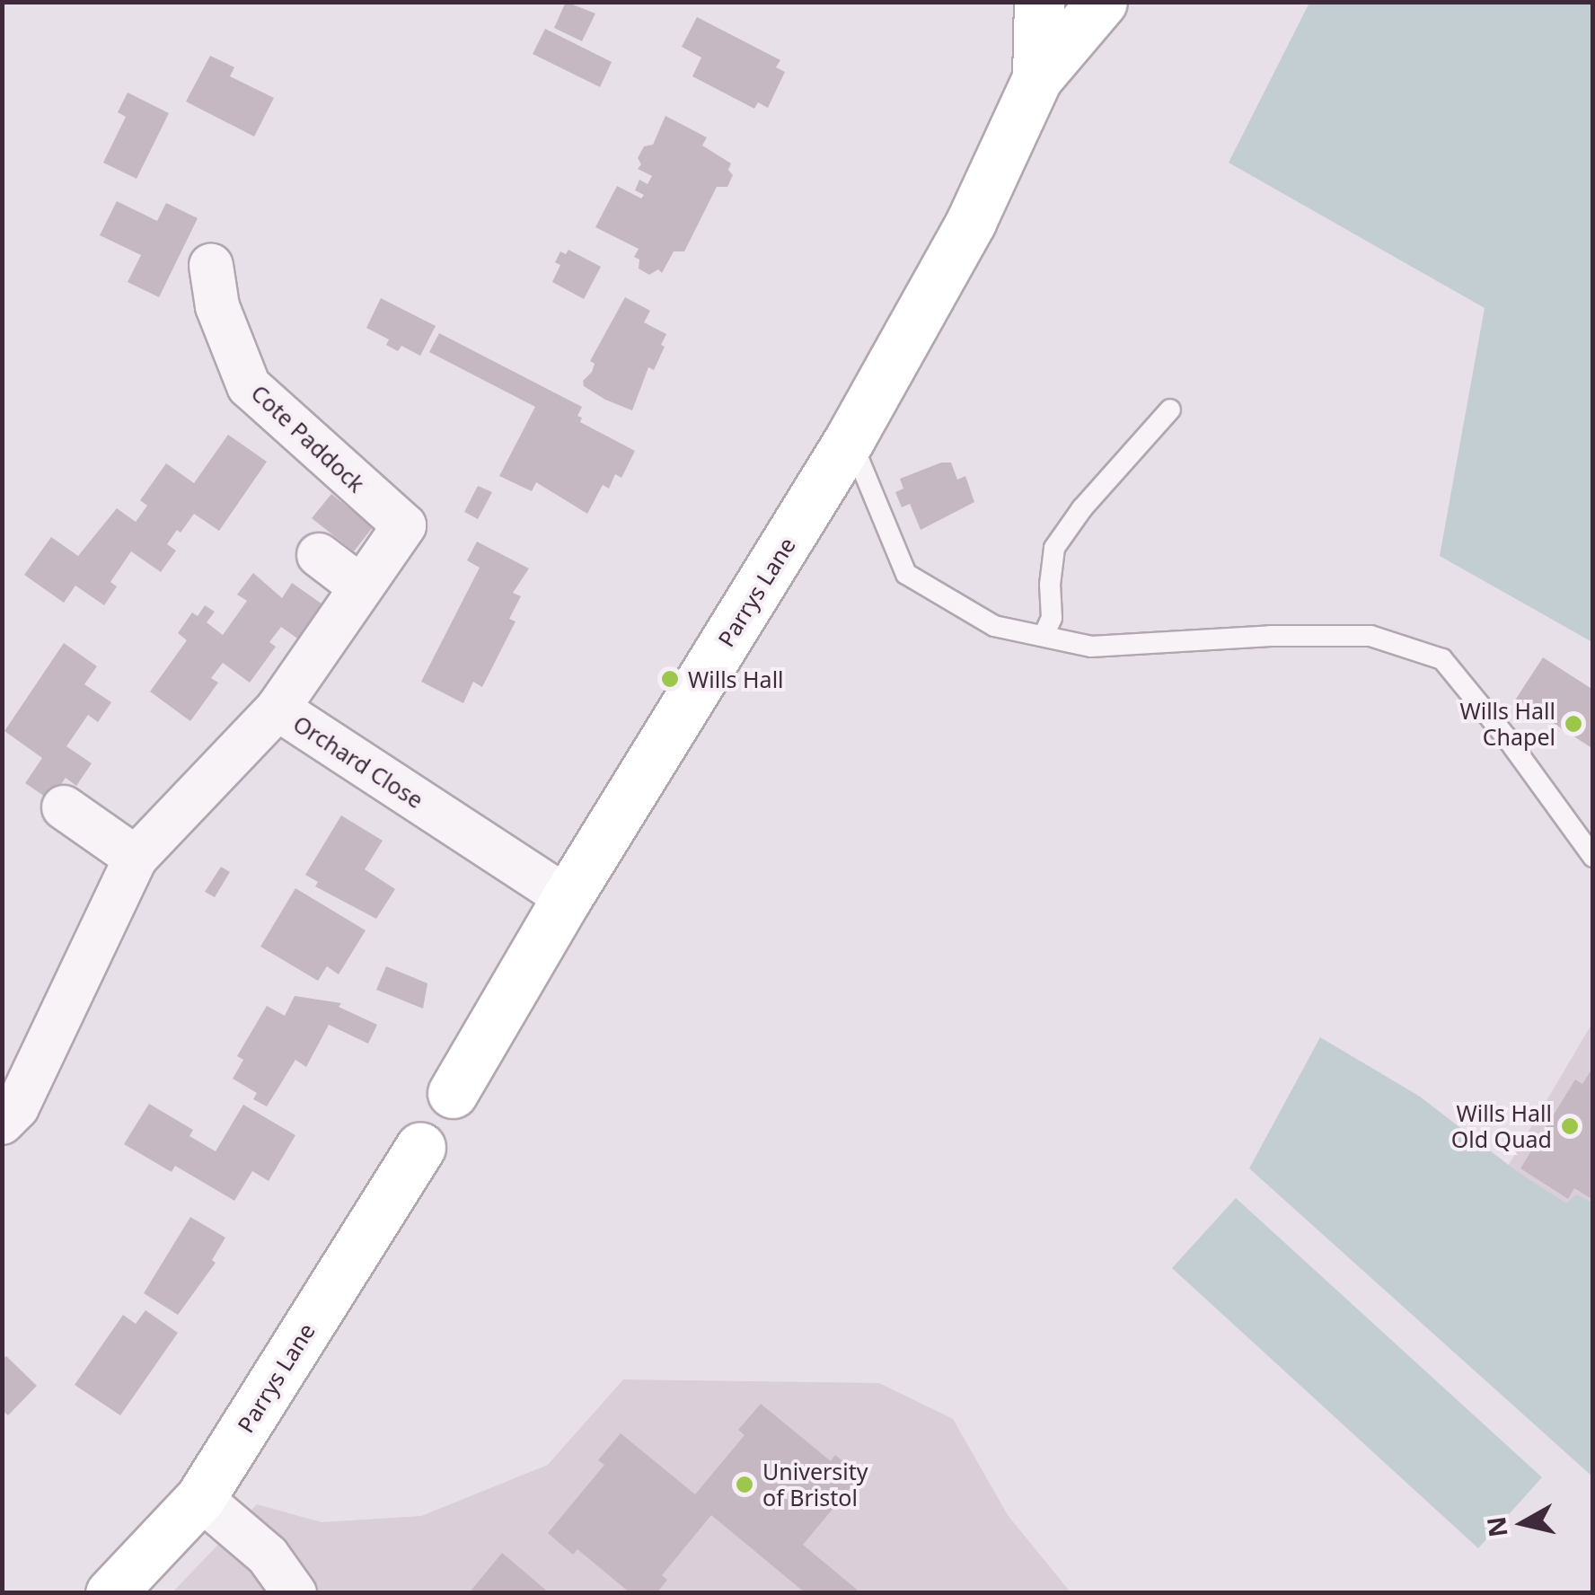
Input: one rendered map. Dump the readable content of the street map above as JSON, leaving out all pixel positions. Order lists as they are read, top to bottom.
{
  "streets": {
    "main road": ["Parrys Lane"],
    "street": ["Cote Paddock", "Orchard Close"]
  },
  "crossings": [
    ["Cote Paddock", "Orchard Close"],
    ["Parrys Lane", "Orchard Close"]
  ],
  "places": [
    "Wills Hall",
    "Wills Hall Chapel",
    "Wills Hall Old Quad",
    "University of Bristol"
  ],
  "north": "left"
}
